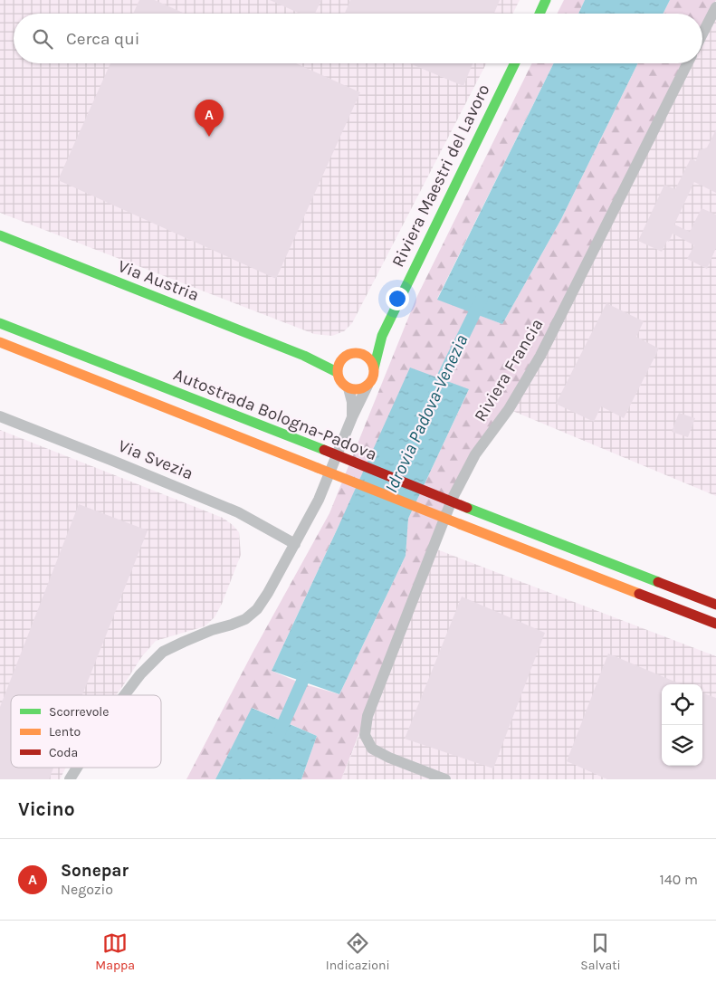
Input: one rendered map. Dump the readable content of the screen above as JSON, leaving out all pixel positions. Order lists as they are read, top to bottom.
{
  "streets": {
    "main road": ["Riviera Maestri del Lavoro", "Via Austria", "Autostrada Bologna-Padova"],
    "street": ["Riviera Francia", "Via Svezia"]
  },
  "crossings": [
    ["Riviera Maestri del Lavoro", "Via Austria"],
    ["Riviera Maestri del Lavoro", "Via Svezia"]
  ],
  "water": ["Idrovia Padova-Venezia"],
  "legend": ["Scorrevole", "Lento", "Coda"],
  "page": {
    "search": "Cerca qui",
    "pins": "A",
    "heading": "Vicino",
    "list": [
      {
        "mark": "A",
        "name": "Sonepar",
        "note": "Negozio",
        "value": "140 m"
      }
    ],
    "nav": ["Mappa", "Indicazioni", "Salvati"]
  }
}
